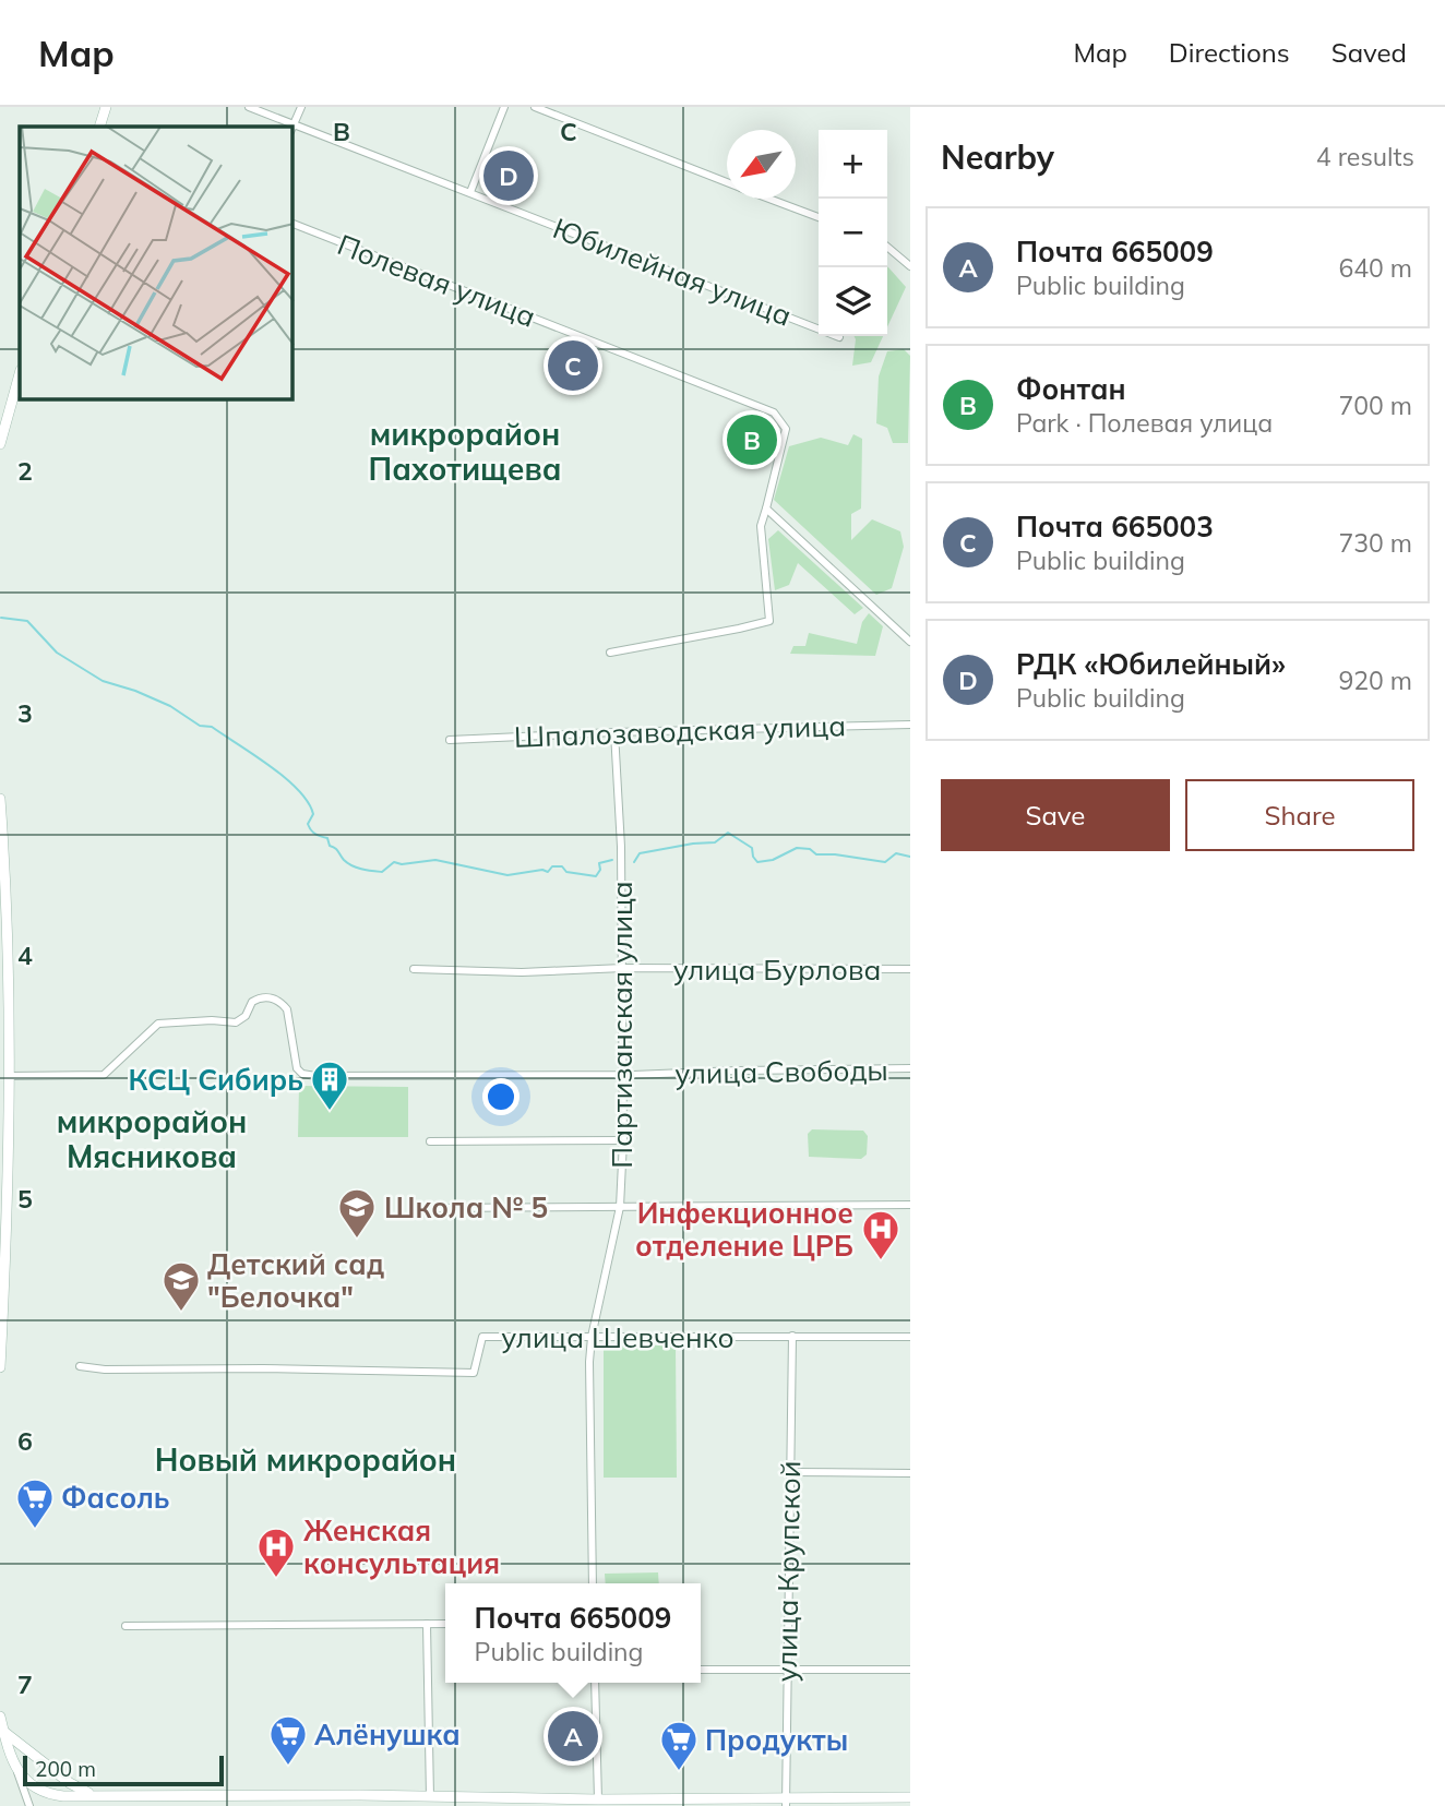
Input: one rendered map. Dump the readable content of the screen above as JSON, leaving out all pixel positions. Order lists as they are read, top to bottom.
{
  "streets": {
    "street": [
      "Юбилейная улица",
      "Полевая улица",
      "Шпалозаводская улица",
      "улица Бурлова",
      "Партизанская улица",
      "улица Свободы",
      "улица Шевченко",
      "улица Крупской"
    ]
  },
  "crossings": [
    ["Шпалозаводская улица", "Партизанская улица"],
    ["улица Бурлова", "Партизанская улица"],
    ["Партизанская улица", "улица Свободы"],
    ["Партизанская улица", "улица Шевченко"],
    ["улица Шевченко", "улица Крупской"]
  ],
  "districts": ["микрорайон Пахотищева", "микрорайон Мясникова", "Новый микрорайон"],
  "places": {
    "building": ["КСЦ Сибирь"],
    "school or university": ["Школа № 5", "Детский сад \"Белочка\""],
    "hospital": ["Инфекционное отделение ЦРБ", "Женская консультация"],
    "supermarket": ["Фасоль", "Алёнушка", "Продукты"]
  },
  "scale_bar": "200 m",
  "north": "bottom left",
  "page": {
    "header": "Map",
    "nav": ["Map", "Directions", "Saved"],
    "heading": ["Nearby", "4 results"],
    "map_buttons": ["+", "−"],
    "pins": [
      "D",
      "C",
      "B",
      "A"
    ],
    "list": [
      {
        "mark": "A",
        "name": "Почта 665009",
        "note": "Public building",
        "value": "640 m"
      },
      {
        "mark": "B",
        "name": "Фонтан",
        "note": "Park · Полевая улица",
        "value": "700 m"
      },
      {
        "mark": "C",
        "name": "Почта 665003",
        "note": "Public building",
        "value": "730 m"
      },
      {
        "mark": "D",
        "name": "РДК «Юбилейный»",
        "note": "Public building",
        "value": "920 m"
      }
    ],
    "buttons": ["Save", "Share"],
    "popup": ["Почта 665009", "Public building"],
    "scale": "200 m"
  },
  "grid": {
    "columns": ["B", "C"],
    "rows": [
      "2",
      "3",
      "4",
      "5",
      "6",
      "7"
    ]
  }
}
